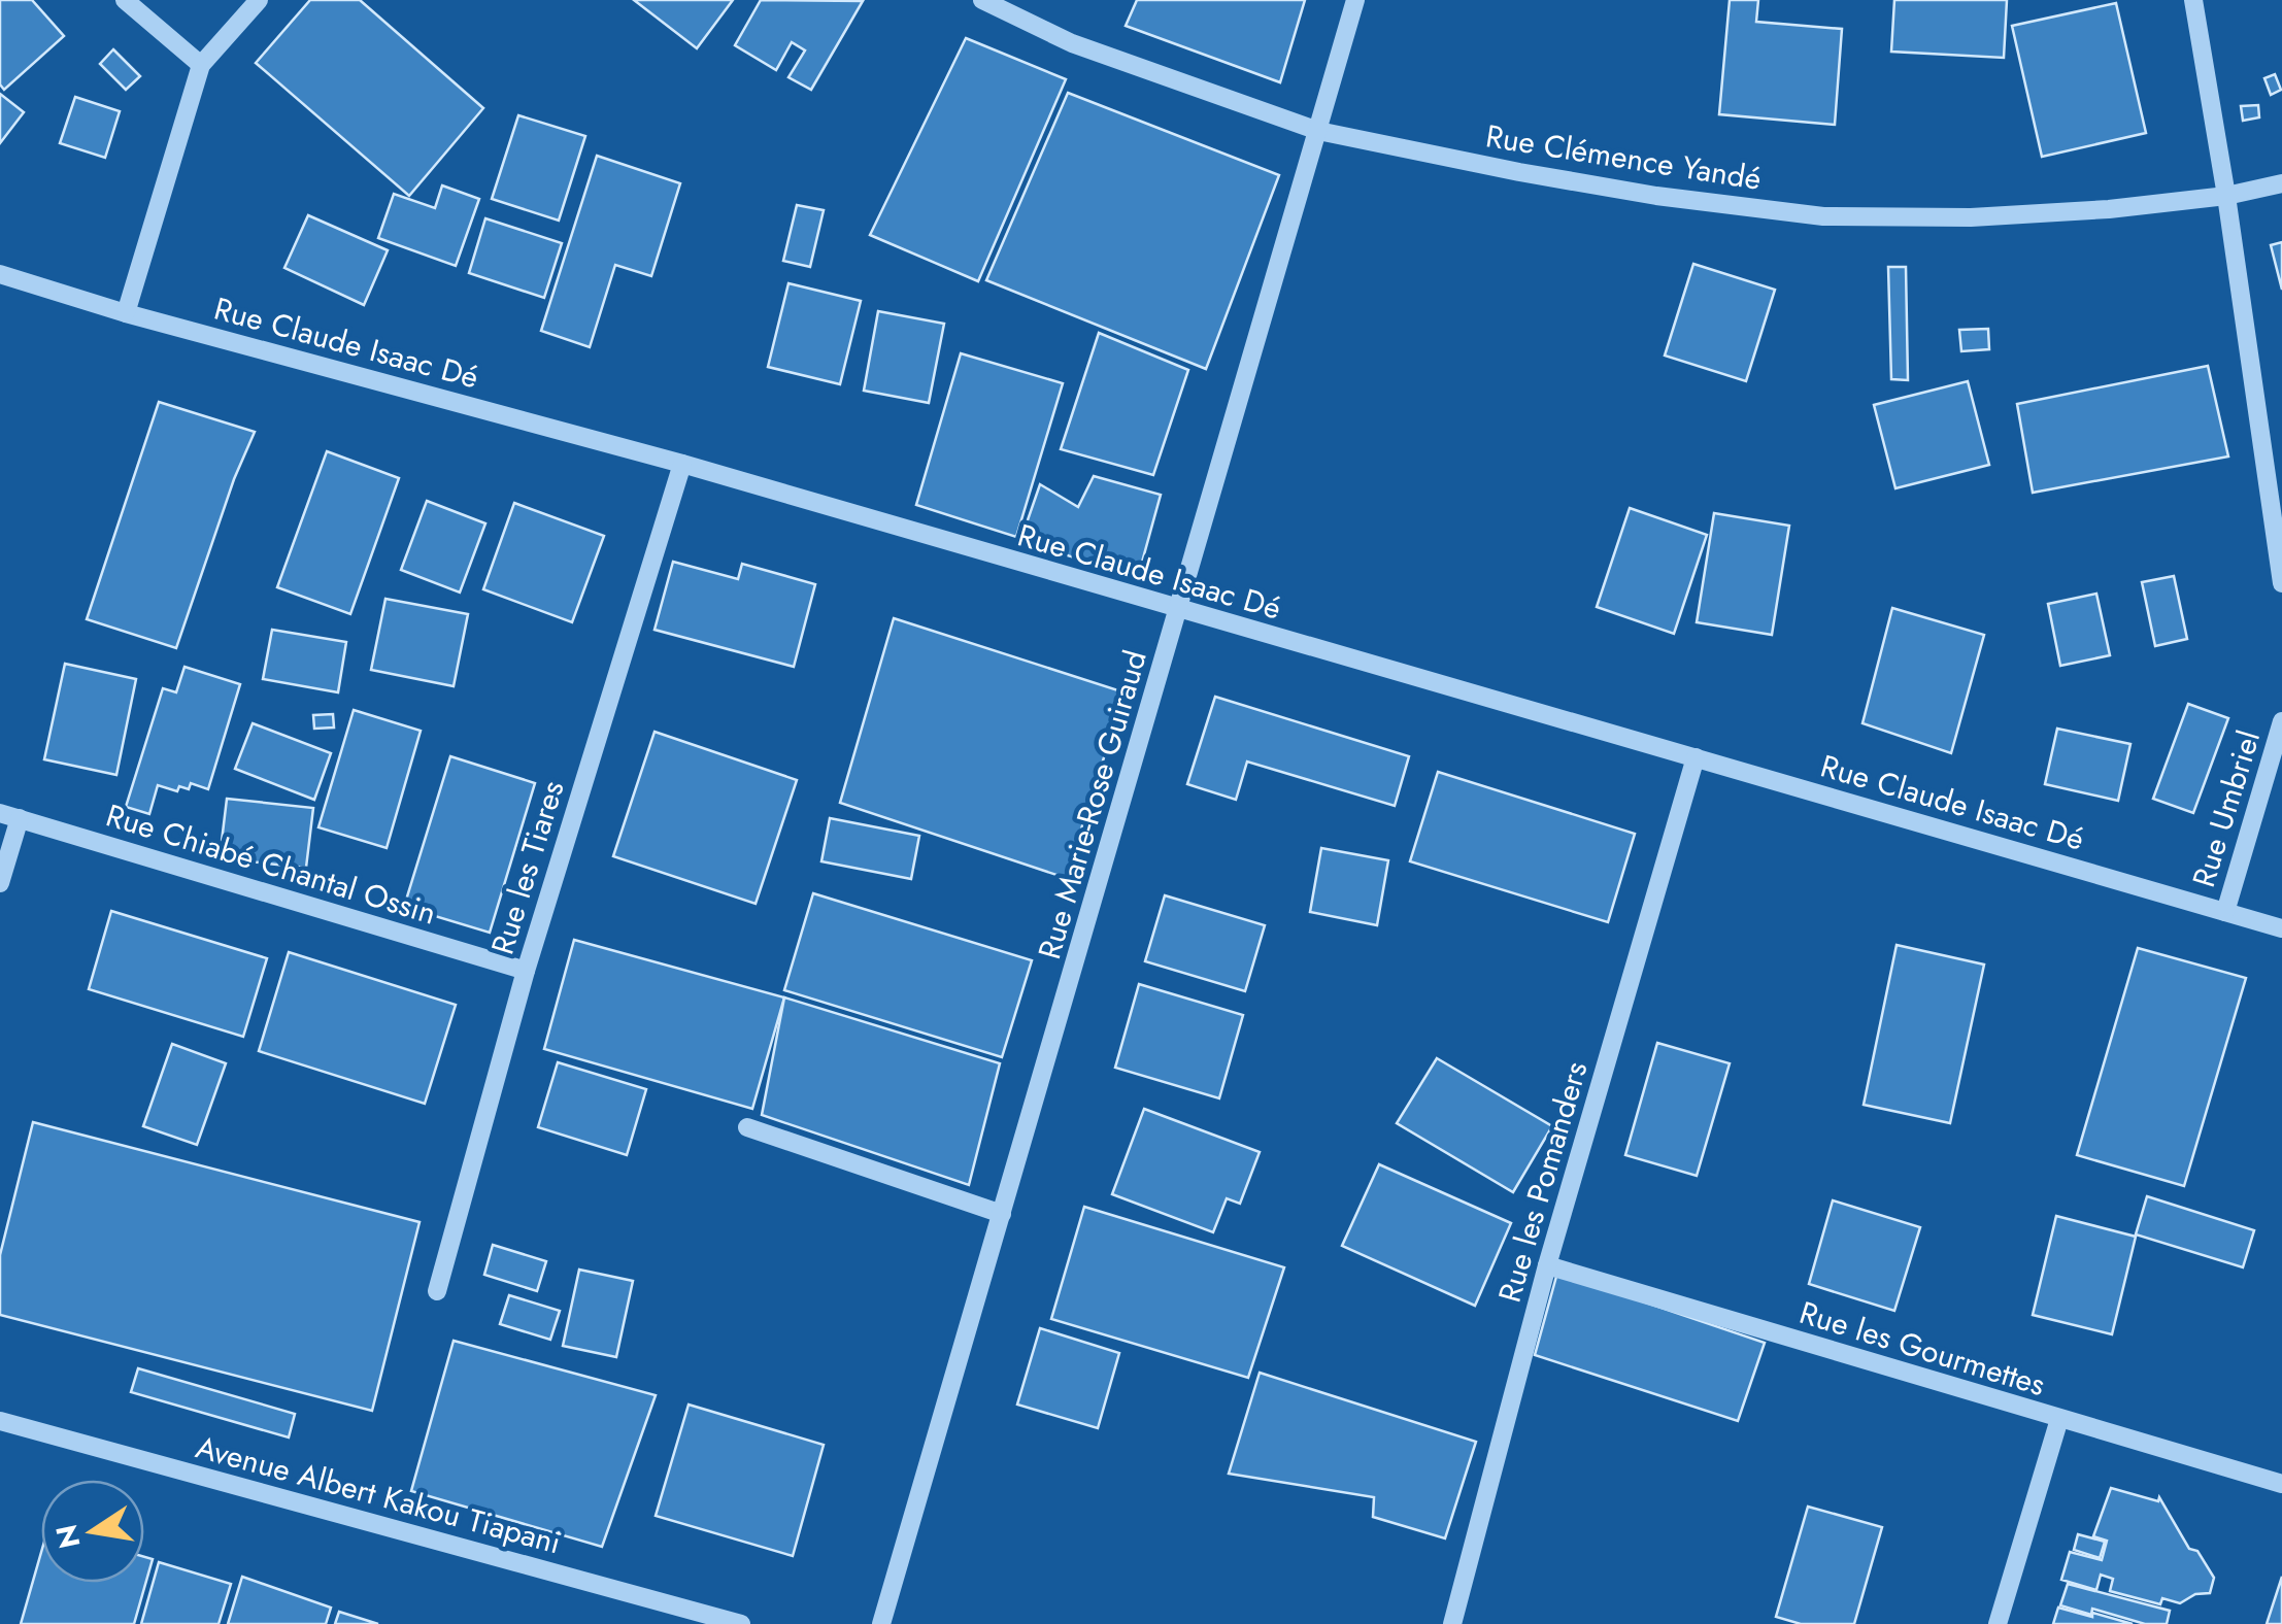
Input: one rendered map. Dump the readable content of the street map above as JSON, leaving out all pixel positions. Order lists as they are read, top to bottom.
{
  "streets": {
    "street": [
      "Rue Clémence Yandé",
      "Rue Claude Isaac Dé",
      "Rue Marie-Rose Guiraud",
      "Rue Umbriel",
      "Rue Chiabé Chantal Ossin",
      "Rue les Tiares",
      "Rue les Pomanders",
      "Rue les Gourmettes",
      "Avenue Albert Kakou Tiapani"
    ]
  },
  "crossings": [
    ["Rue Clémence Yandé", "Rue Marie-Rose Guiraud"],
    ["Rue Claude Isaac Dé", "Rue Marie-Rose Guiraud"],
    ["Rue Claude Isaac Dé", "Rue Umbriel"],
    ["Rue Claude Isaac Dé", "Rue les Tiares"],
    ["Rue Claude Isaac Dé", "Rue les Pomanders"],
    ["Rue Chiabé Chantal Ossin", "Rue les Tiares"],
    ["Rue les Pomanders", "Rue les Gourmettes"]
  ],
  "north": "left"
}
